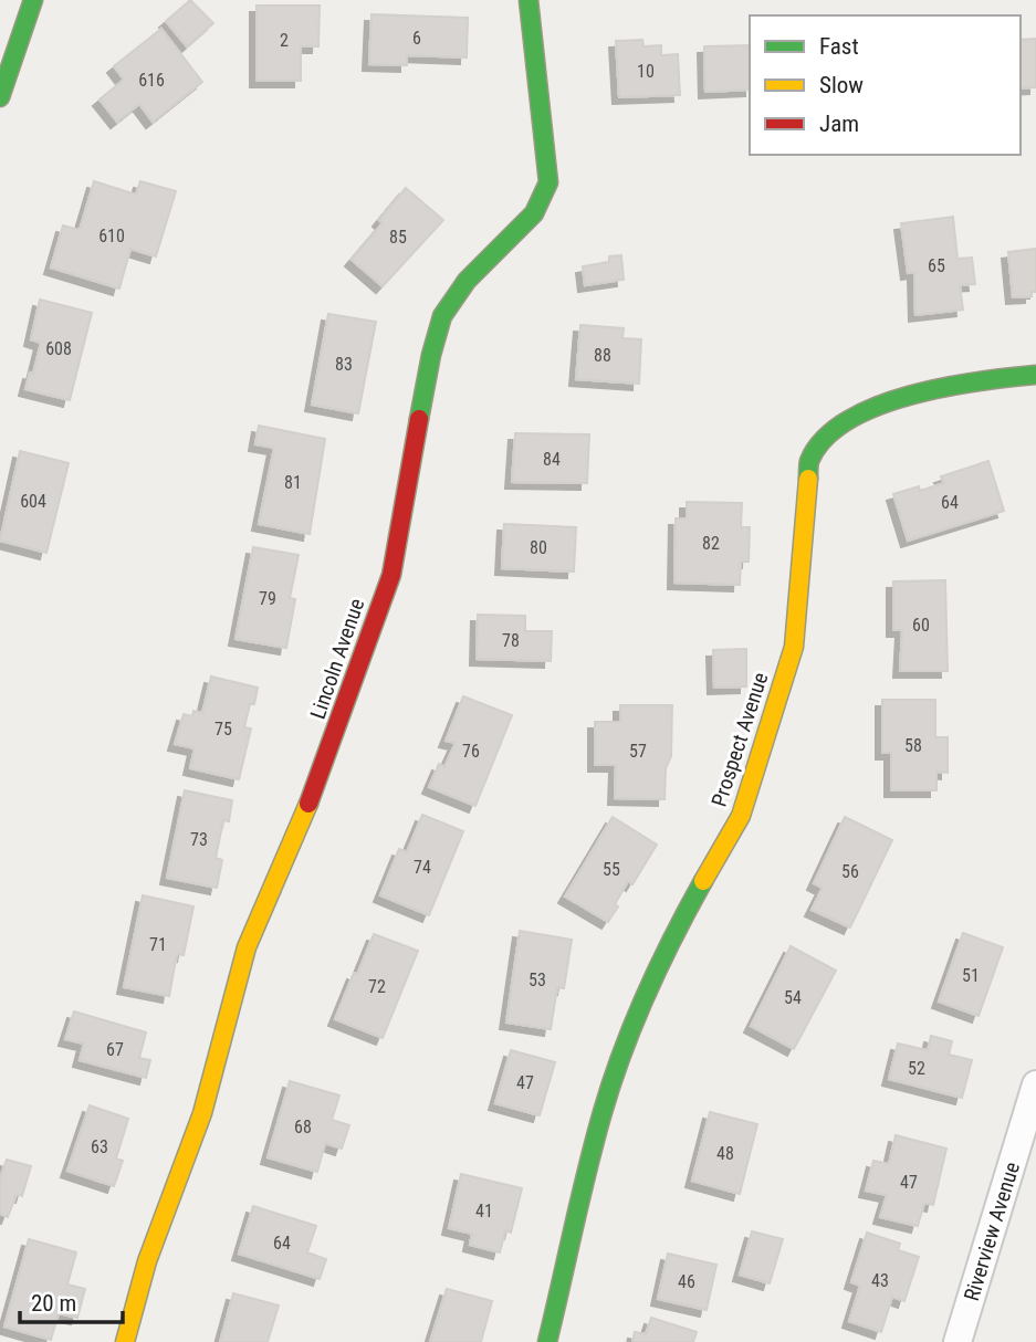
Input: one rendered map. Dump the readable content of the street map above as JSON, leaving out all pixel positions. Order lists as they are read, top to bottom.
{
  "streets": {
    "street": ["Lincoln Avenue", "Prospect Avenue", "Riverview Avenue"]
  },
  "house_numbers": [
    "6",
    "2",
    "10",
    "616",
    "610",
    "85",
    "65",
    "608",
    "88",
    "83",
    "84",
    "81",
    "604",
    "64",
    "82",
    "80",
    "79",
    "60",
    "78",
    "75",
    "58",
    "76",
    "57",
    "73",
    "74",
    "55",
    "56",
    "71",
    "51",
    "53",
    "72",
    "54",
    "67",
    "52",
    "47",
    "68",
    "63",
    "48",
    "47",
    "41",
    "64",
    "43",
    "46"
  ],
  "legend": ["Fast", "Slow", "Jam"],
  "scale_bar": "20 m"
}
